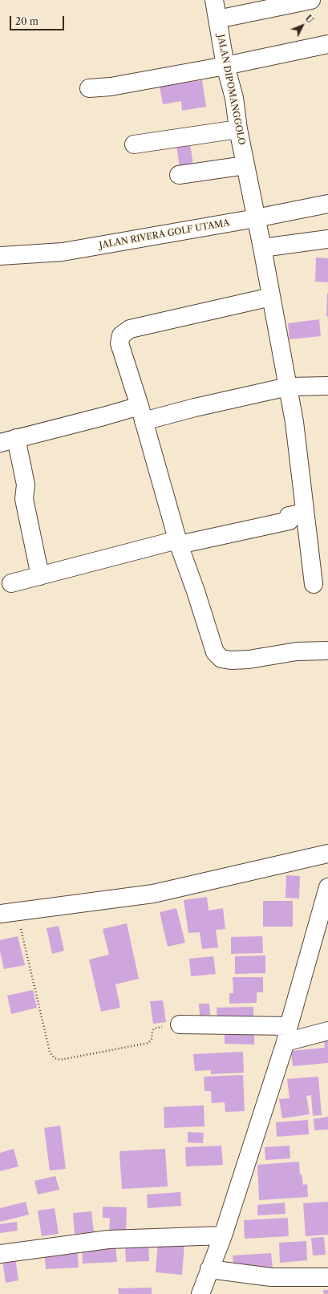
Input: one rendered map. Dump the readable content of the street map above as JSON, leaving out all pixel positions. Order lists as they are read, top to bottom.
{
  "streets": {
    "street": ["JALAN DIPOMANGGOLO", "JALAN RIVERA GOLF UTAMA"]
  },
  "crossings": [
    ["JALAN DIPOMANGGOLO", "JALAN RIVERA GOLF UTAMA"]
  ],
  "scale_bar": "20 m",
  "north": "top right"
}
